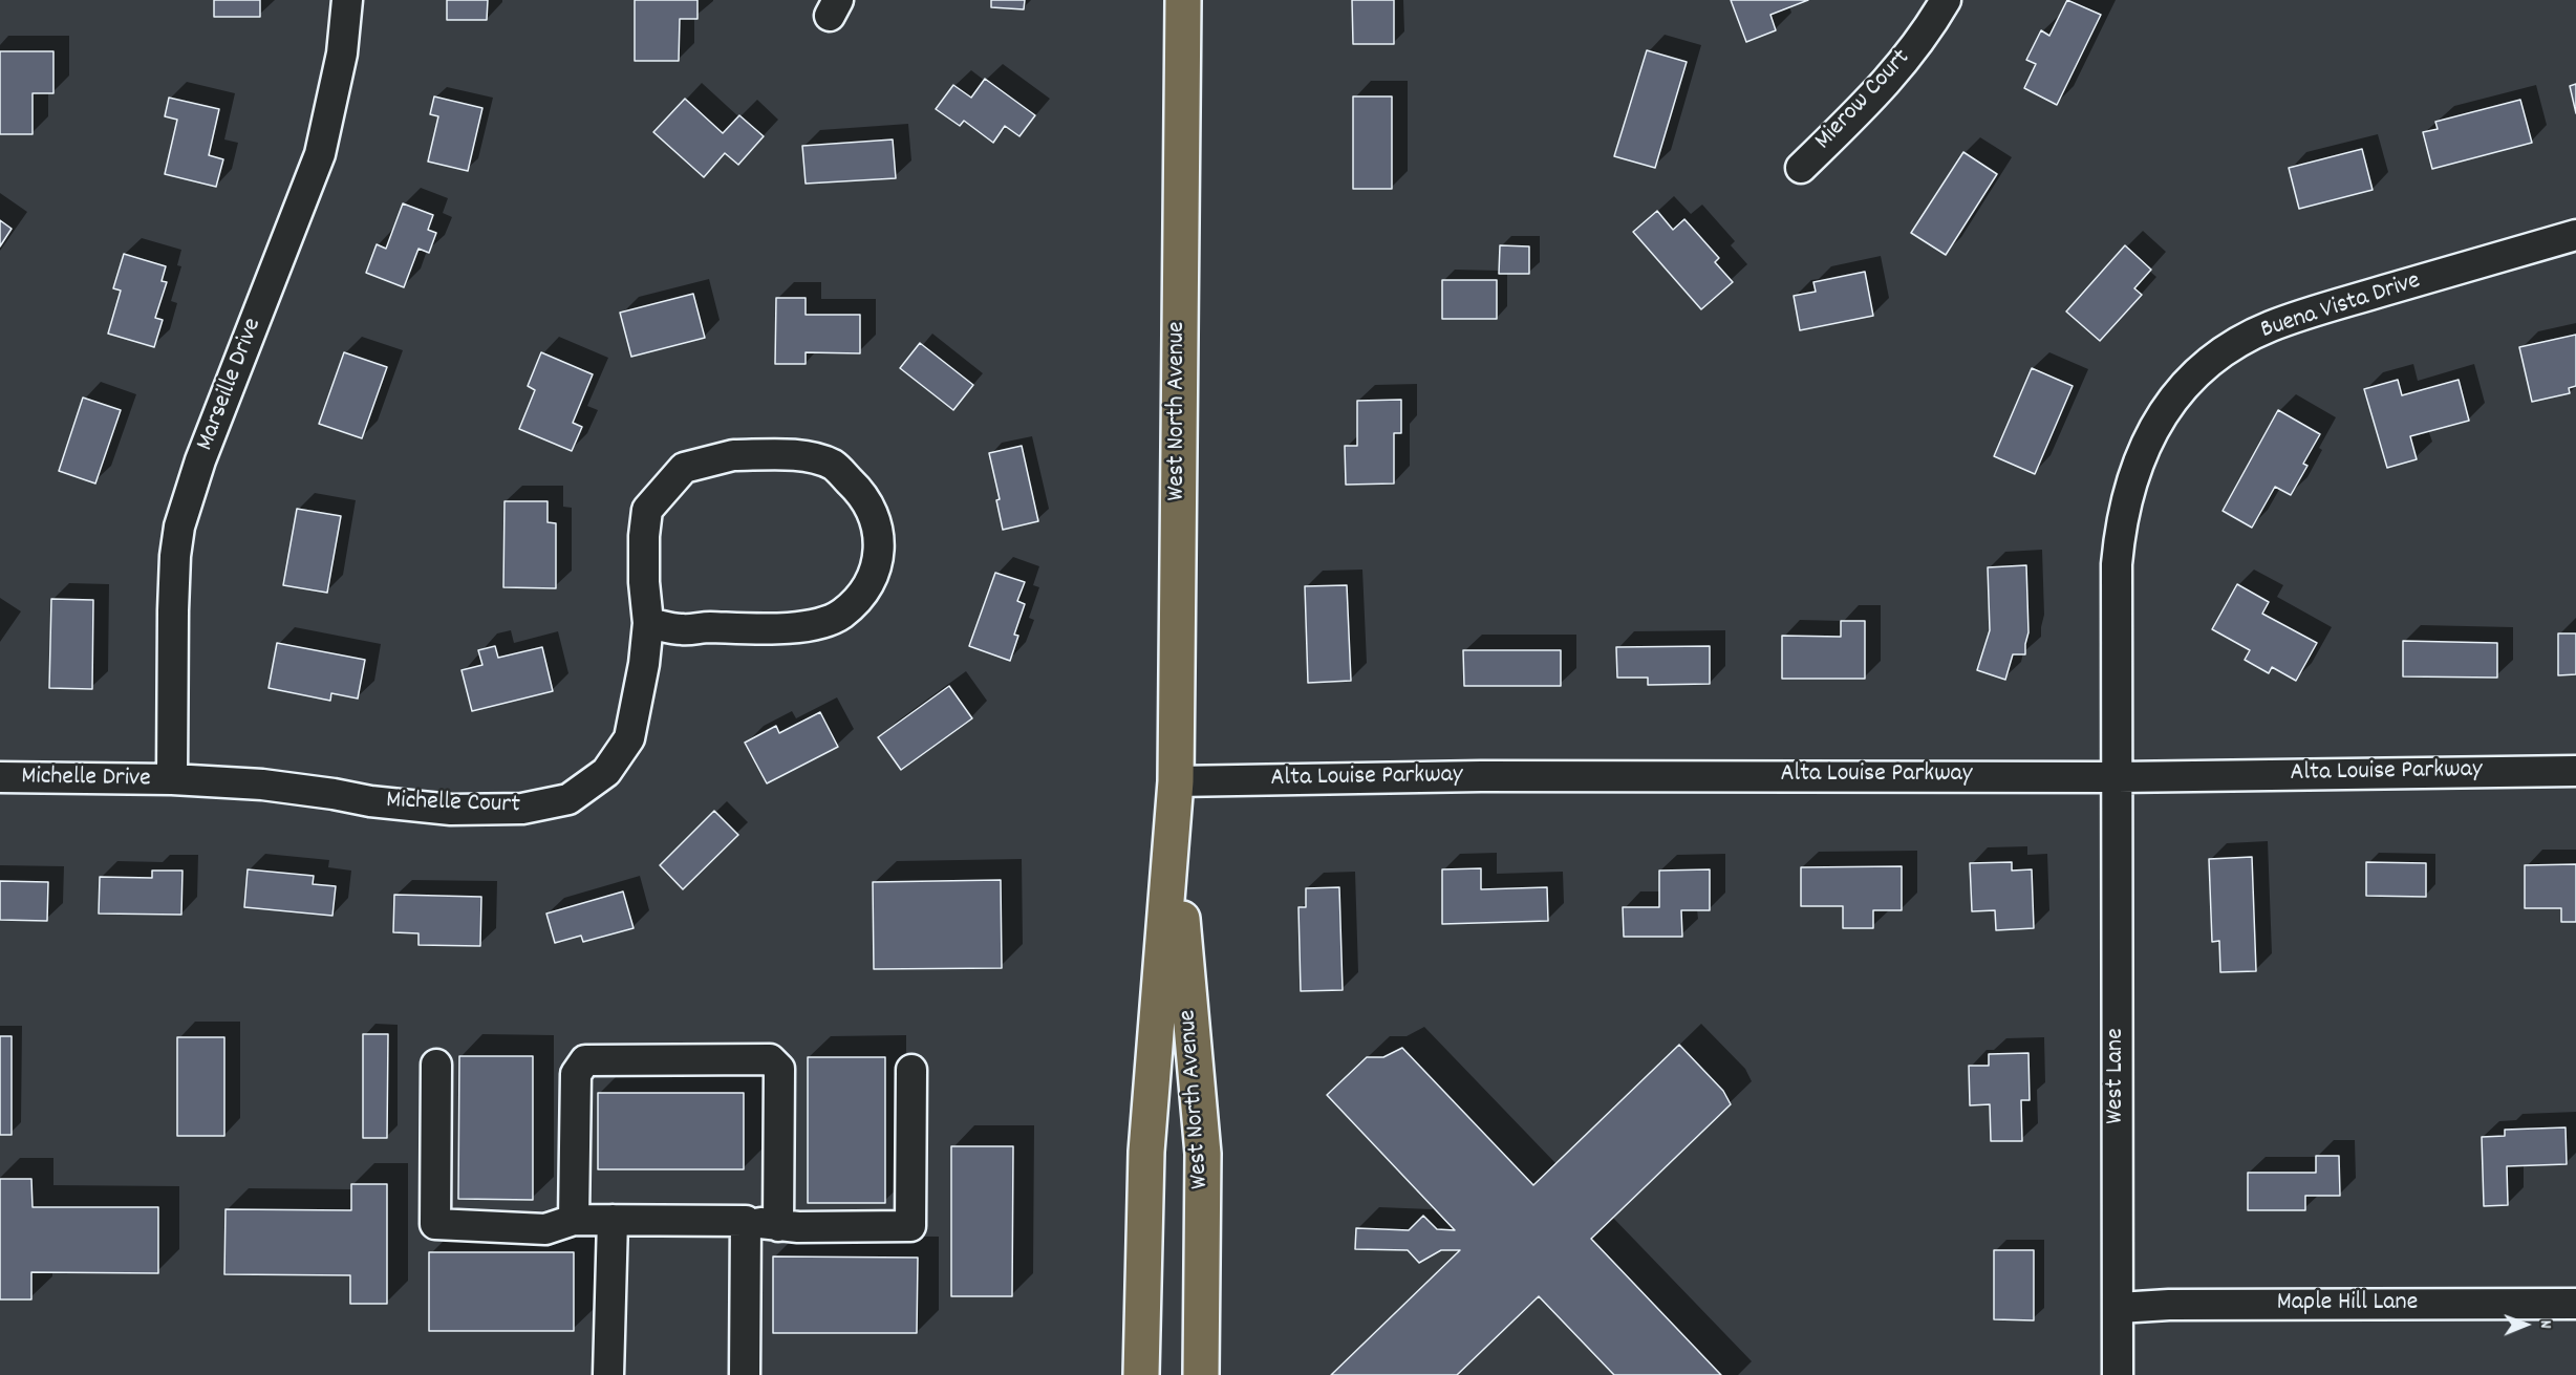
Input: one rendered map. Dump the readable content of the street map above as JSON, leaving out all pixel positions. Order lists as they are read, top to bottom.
{
  "streets": {
    "main road": ["West North Avenue"],
    "street": [
      "Mierow Court",
      "Buena Vista Drive",
      "Marseille Drive",
      "Alta Louise Parkway",
      "Michelle Drive",
      "Michelle Court",
      "West Lane",
      "Maple Hill Lane"
    ]
  },
  "crossings": [
    ["Buena Vista Drive", "Alta Louise Parkway"],
    ["Buena Vista Drive", "West Lane"],
    ["Marseille Drive", "Michelle Drive"],
    ["Marseille Drive", "Michelle Court"],
    ["West North Avenue", "Alta Louise Parkway"],
    ["Alta Louise Parkway", "West Lane"],
    ["Michelle Drive", "Michelle Court"],
    ["West Lane", "Maple Hill Lane"]
  ],
  "north": "right"
}
